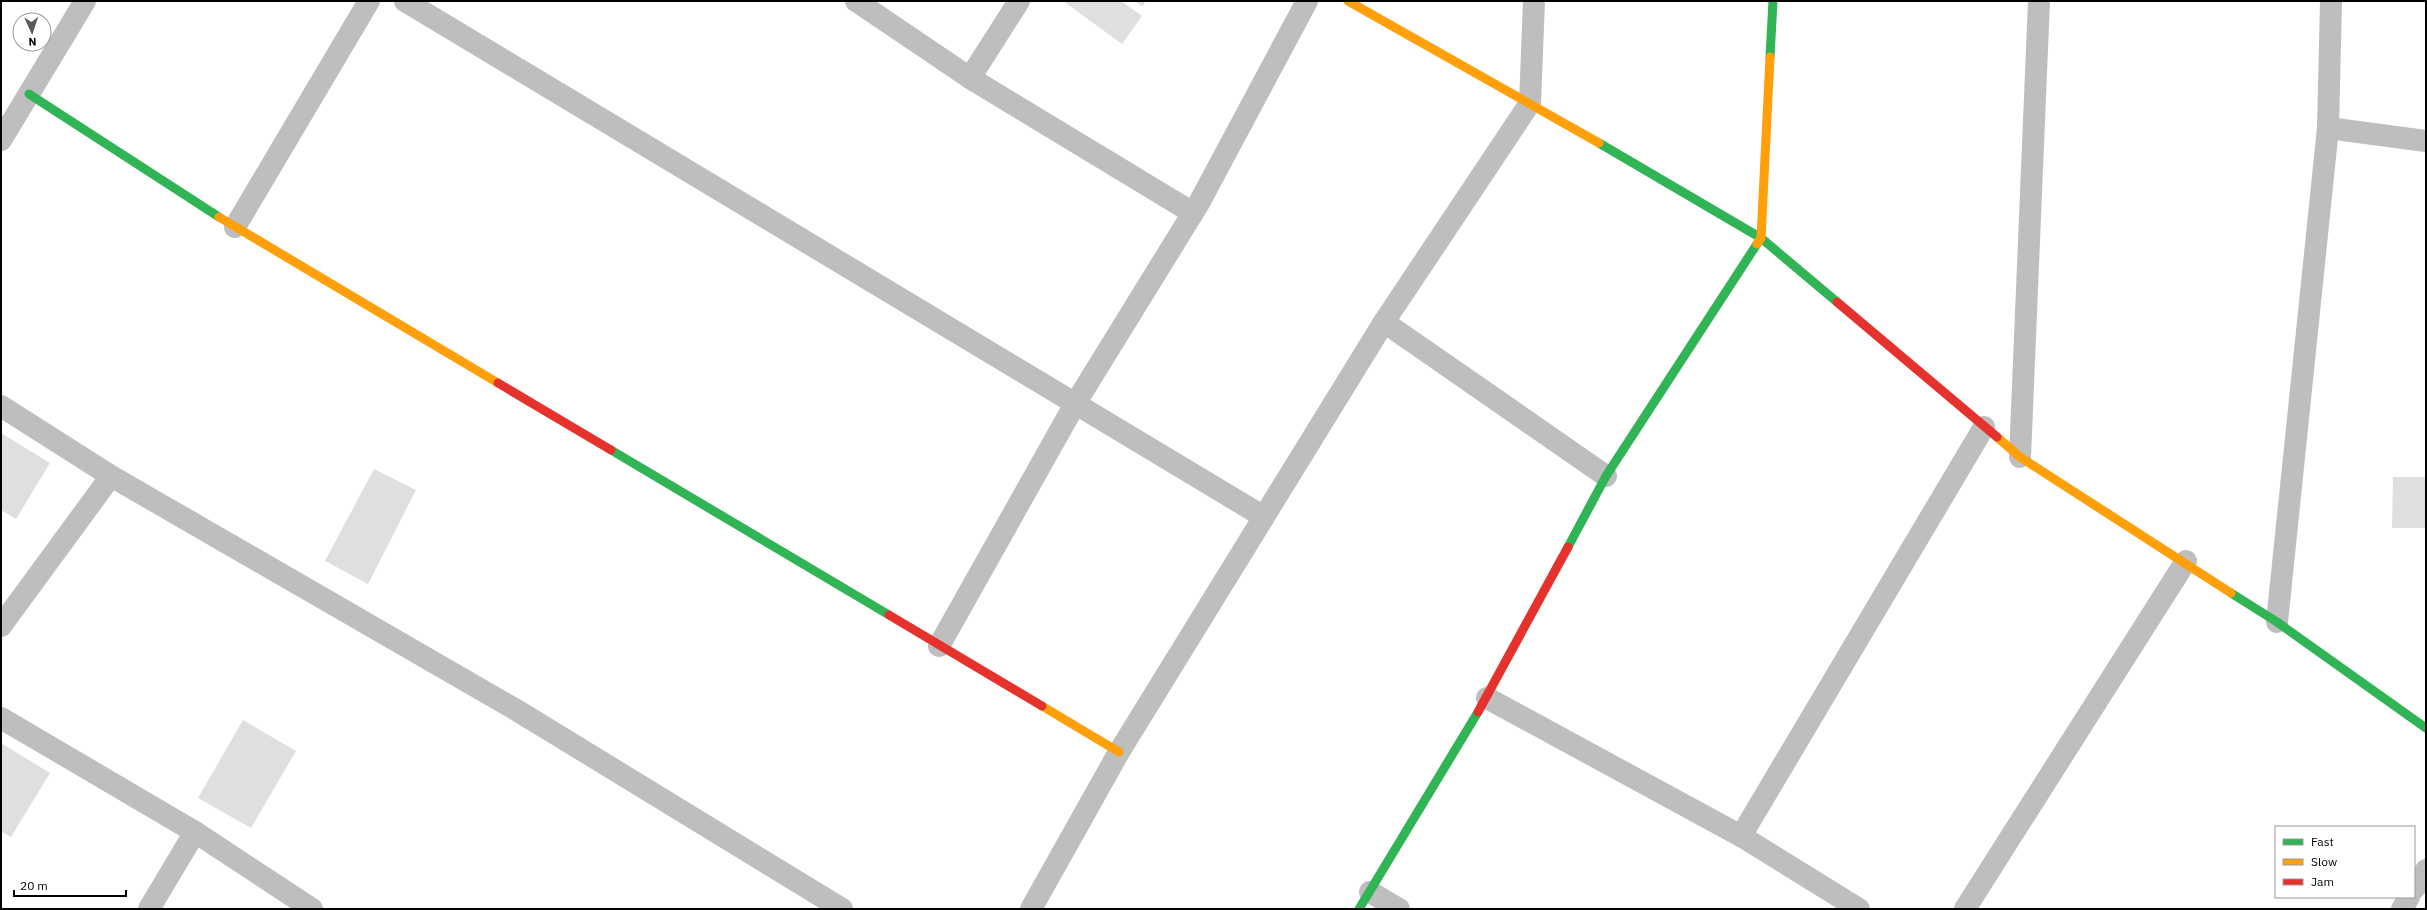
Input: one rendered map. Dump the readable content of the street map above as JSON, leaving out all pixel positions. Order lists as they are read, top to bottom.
{
  "legend": ["Fast", "Slow", "Jam"],
  "scale_bar": "20 m",
  "north": "bottom"
}
